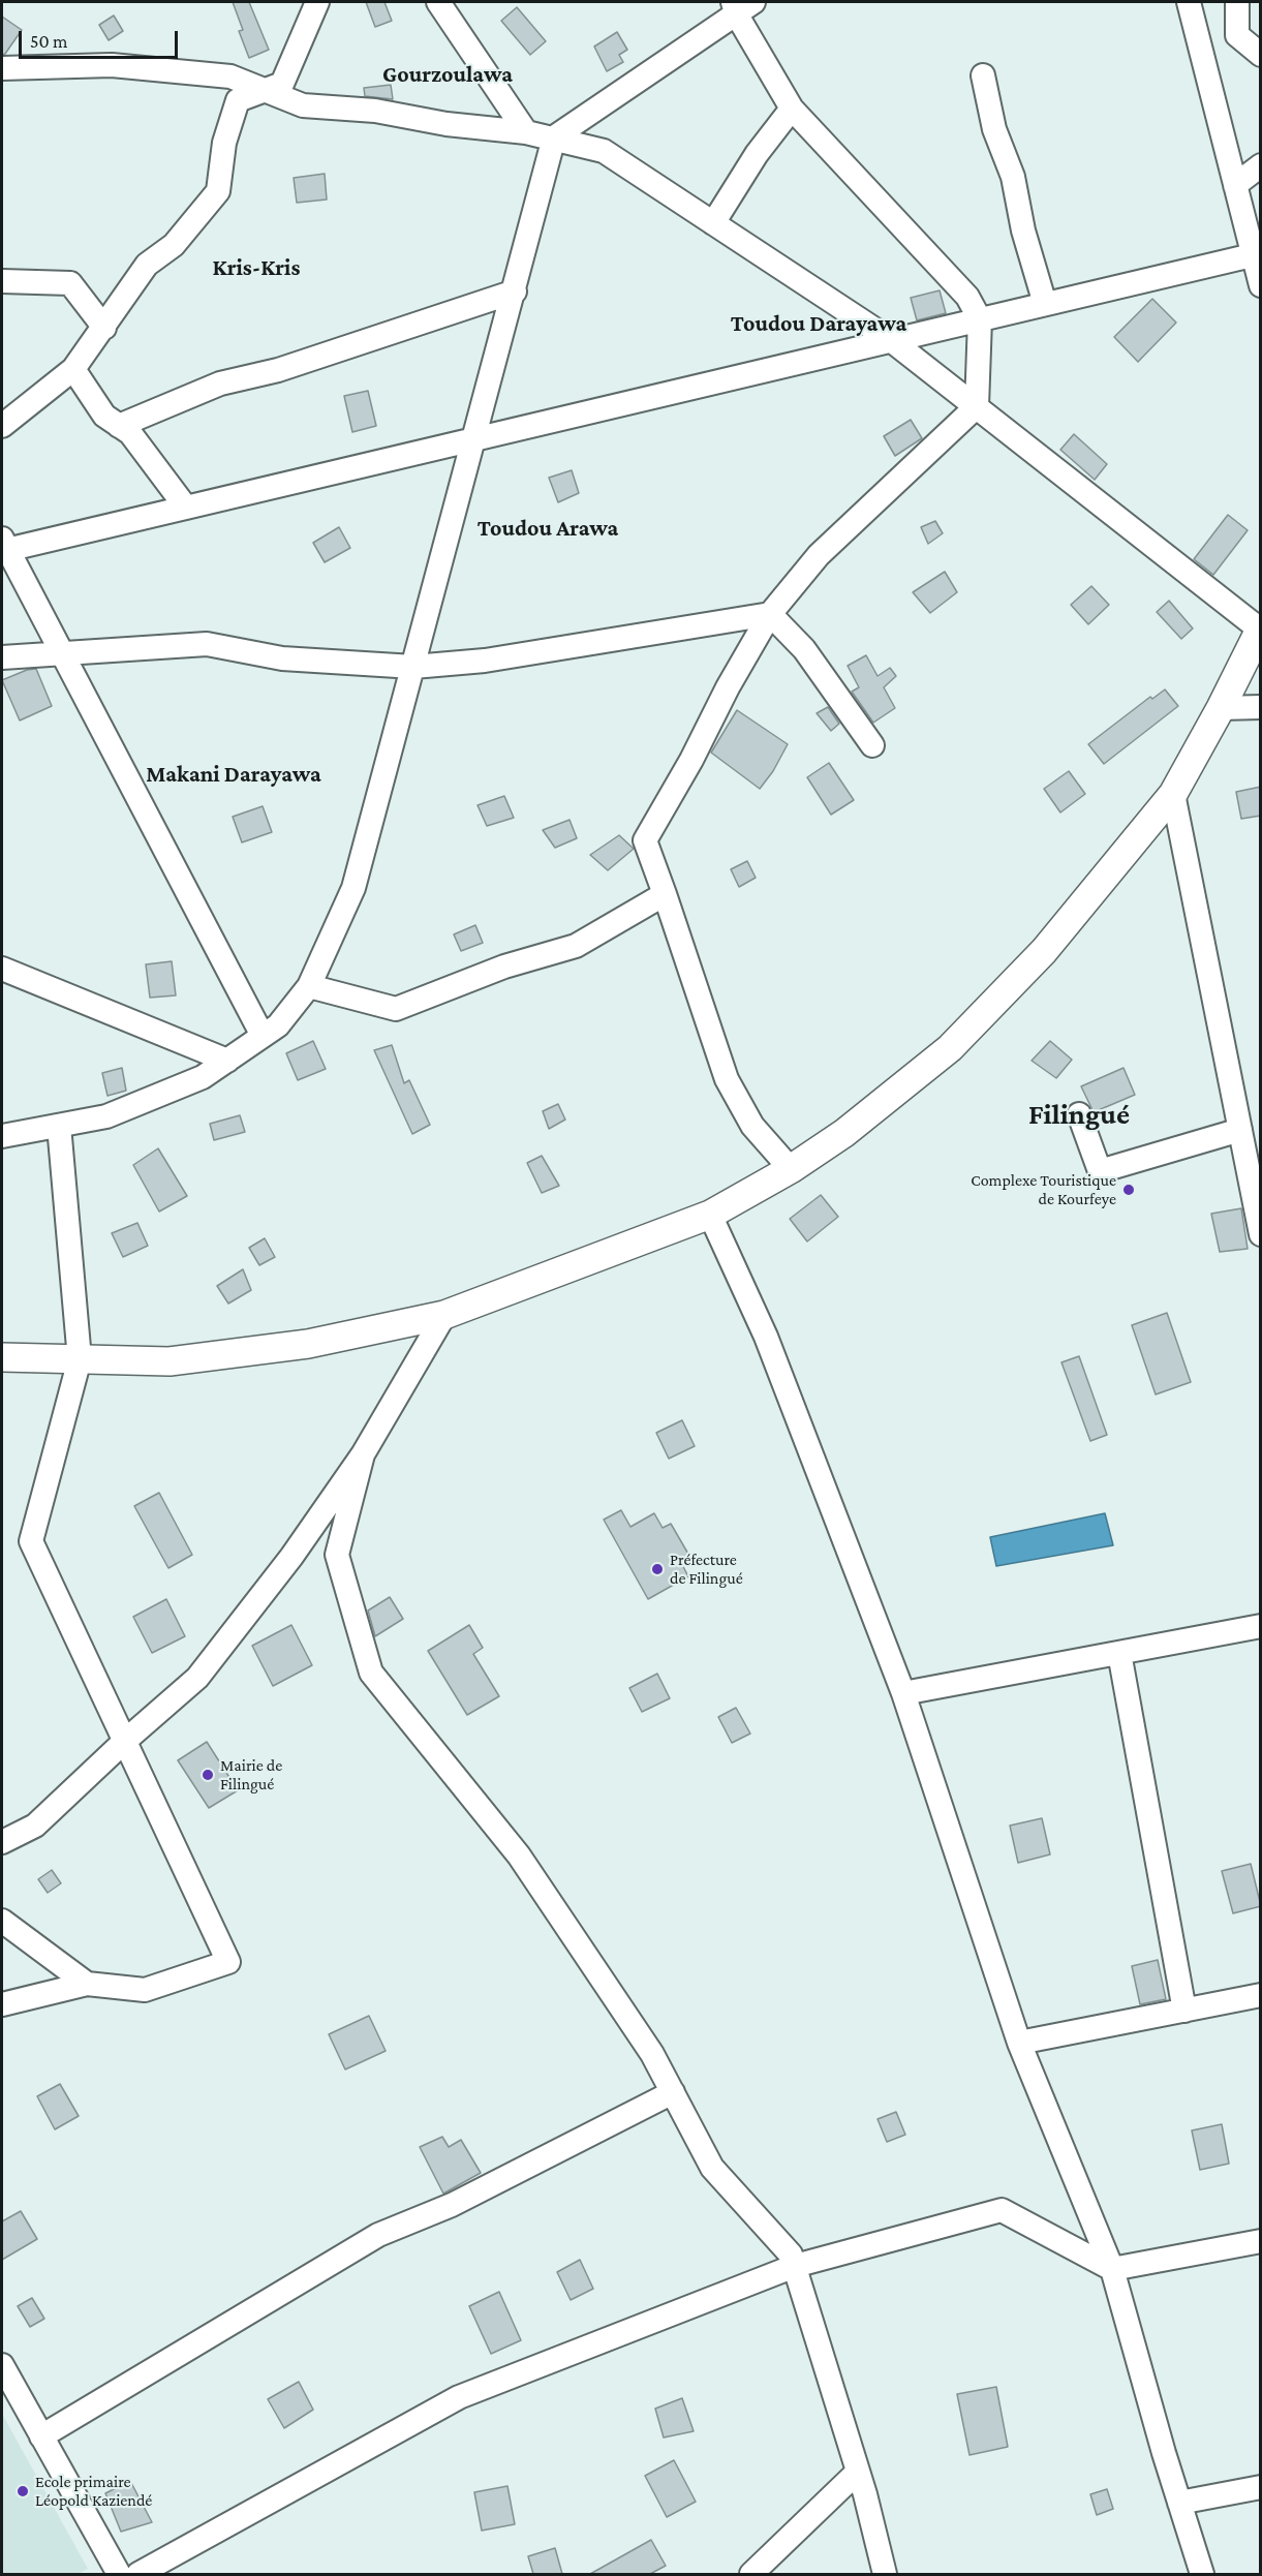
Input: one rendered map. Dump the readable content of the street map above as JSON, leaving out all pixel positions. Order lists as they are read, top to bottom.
{
  "districts": [
    "Gourzoulawa",
    "Kris-Kris",
    "Toudou Darayawa",
    "Toudou Arawa",
    "Makani Darayawa",
    "Filingué"
  ],
  "places": [
    "Complexe Touristique de Kourfeye",
    "Préfecture de Filingué",
    "Mairie de Filingué",
    "Ecole primaire Léopold Kaziendé"
  ],
  "scale_bar": "50 m"
}
